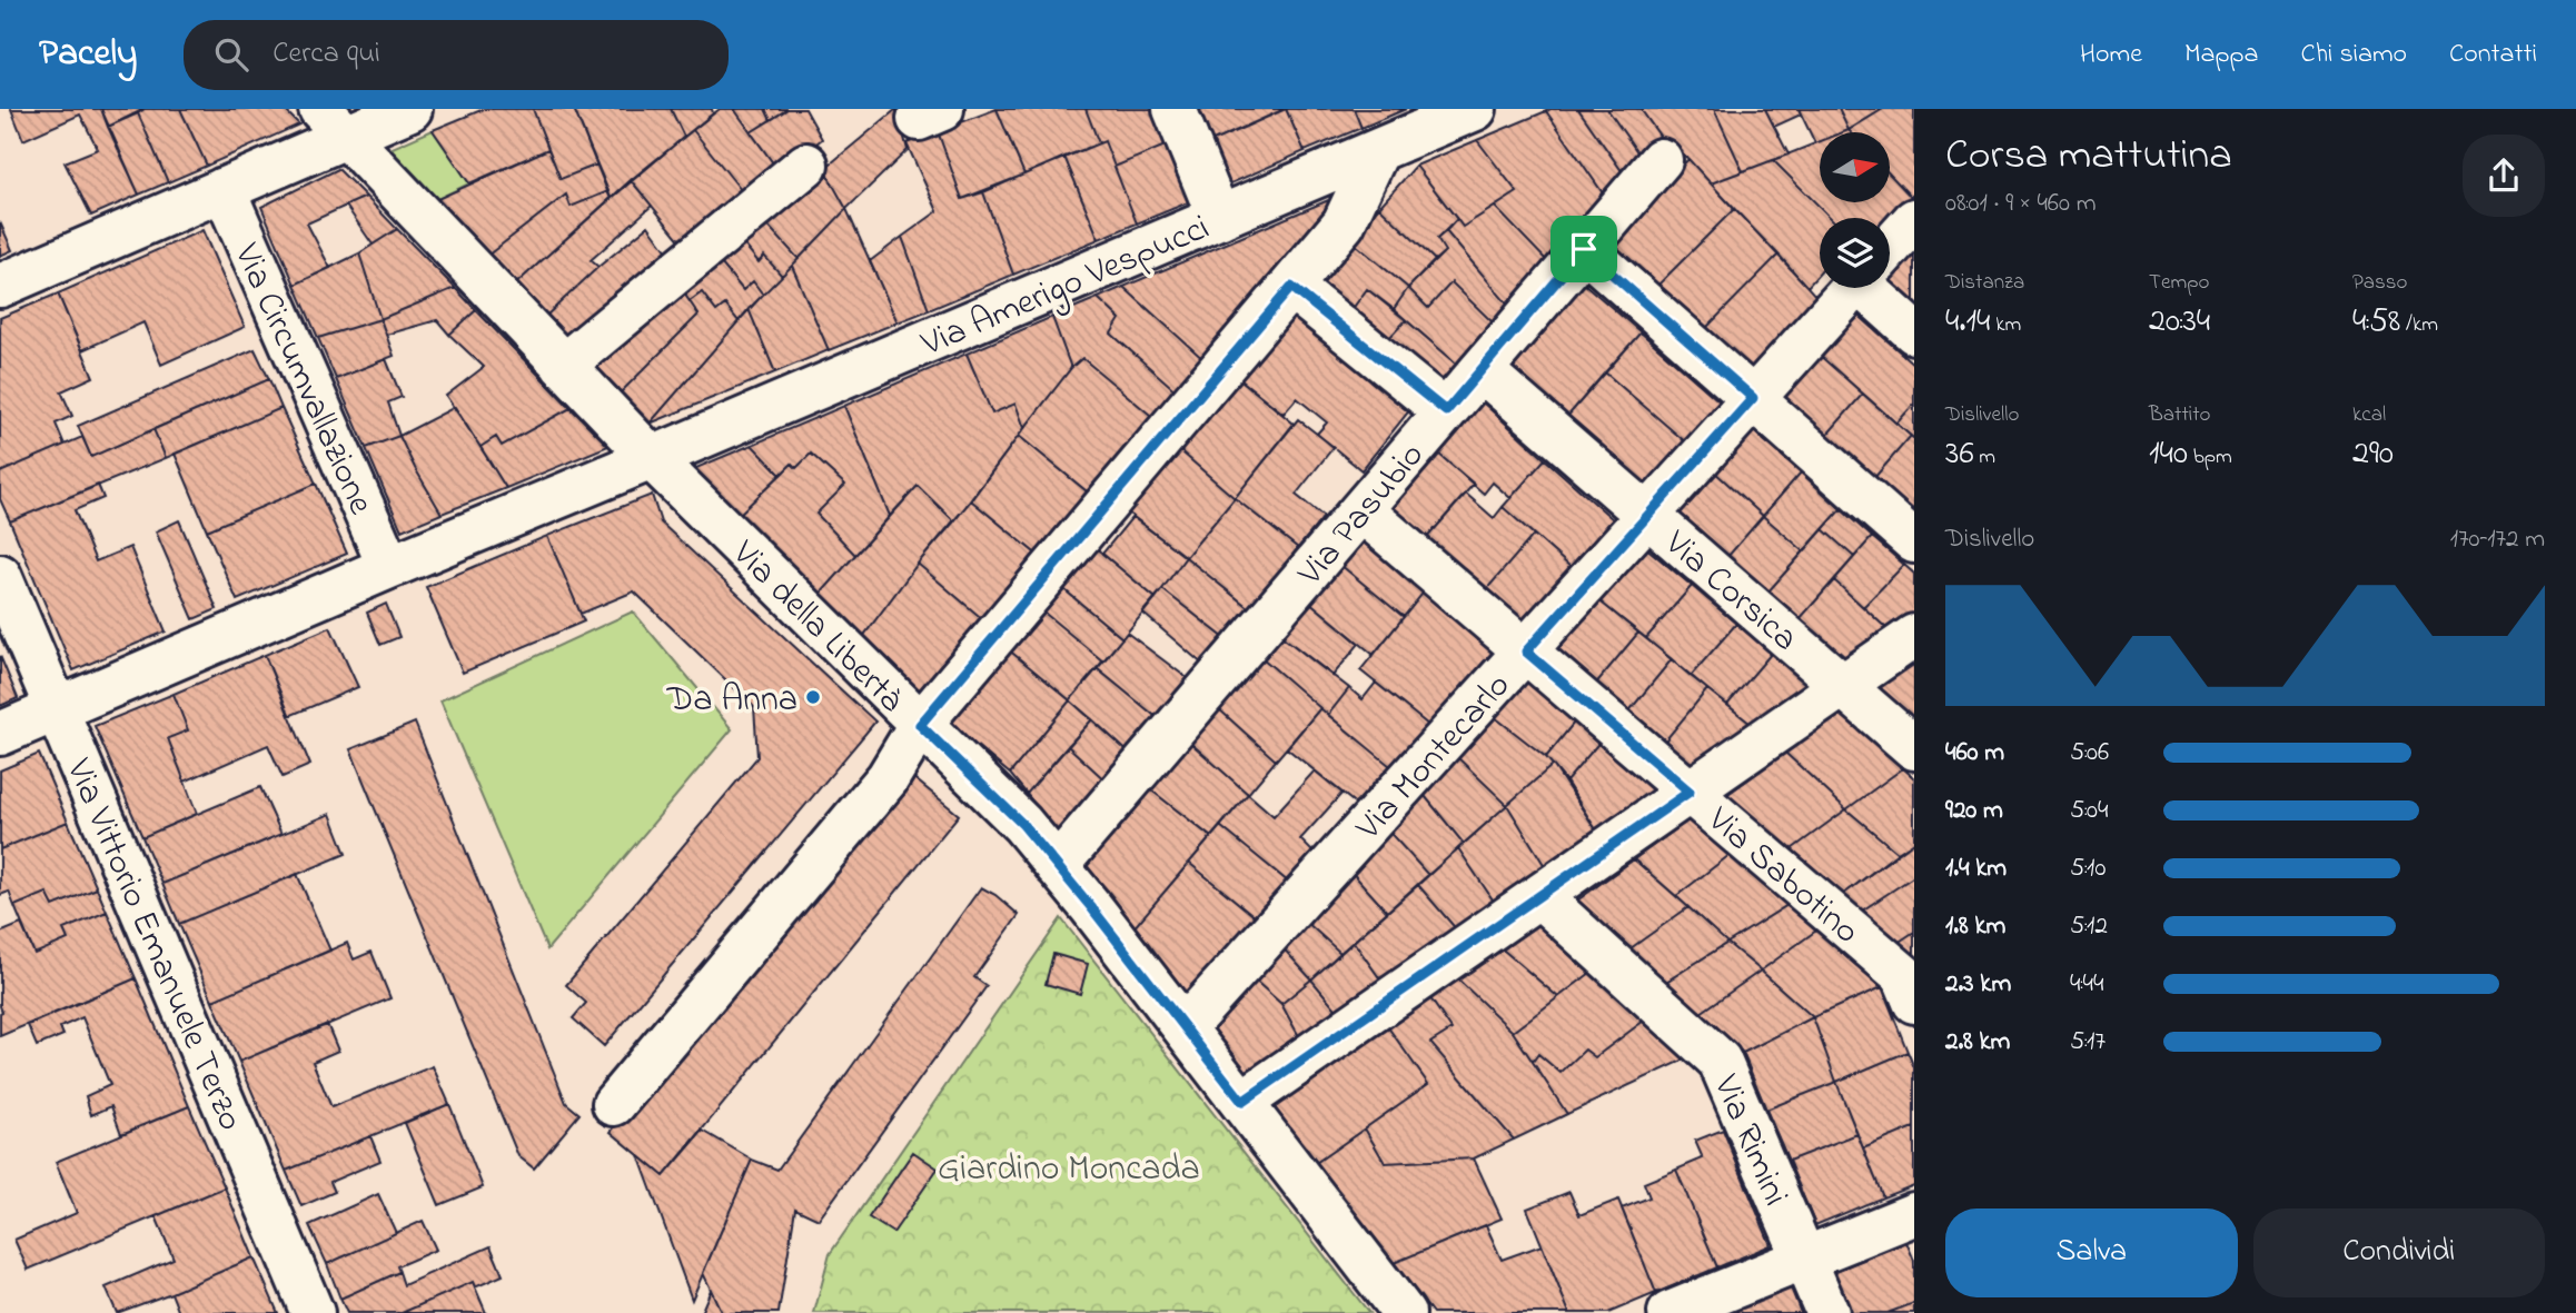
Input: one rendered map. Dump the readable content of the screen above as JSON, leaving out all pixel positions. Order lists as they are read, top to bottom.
{
  "streets": {
    "street": [
      "Via Amerigo Vespucci",
      "Via Circumvallazione",
      "Via Pasubio",
      "Via Corsica",
      "Via della Libertà",
      "Via Montecarlo",
      "Via Sabotino",
      "Via Vittorio Emanuele Terzo",
      "Via Rimini"
    ]
  },
  "crossings": [
    ["Via Amerigo Vespucci", "Via della Libertà"],
    ["Via Pasubio", "Via Corsica"],
    ["Via Pasubio", "Via della Libertà"],
    ["Via Pasubio", "Via Sabotino"],
    ["Via Corsica", "Via Montecarlo"],
    ["Via della Libertà", "Via Montecarlo"],
    ["Via Montecarlo", "Via Sabotino"]
  ],
  "parks": ["Giardino Moncada"],
  "places": ["Da Anna"],
  "north": "right",
  "page": {
    "header": "Pacely",
    "search": "Cerca qui",
    "nav": [
      "Home",
      "Mappa",
      "Chi siamo",
      "Contatti"
    ],
    "heading": ["Corsa mattutina", "08:01 · 9 × 460 m"],
    "stats": [
      ["Distanza", "4.14 km"],
      ["Tempo", "20:34"],
      ["Passo", "4:58 /km"],
      ["Dislivello", "36 m"],
      ["Battito", "140 bpm"],
      ["kcal", "290"]
    ],
    "chart": ["Dislivello", "170–172 m"],
    "list": [
      {
        "name": "460 m",
        "note": "5:06"
      },
      {
        "name": "920 m",
        "note": "5:04"
      },
      {
        "name": "1.4 km",
        "note": "5:10"
      },
      {
        "name": "1.8 km",
        "note": "5:12"
      },
      {
        "name": "2.3 km",
        "note": "4:44"
      },
      {
        "name": "2.8 km",
        "note": "5:17"
      }
    ],
    "buttons": ["Salva", "Condividi"]
  }
}
